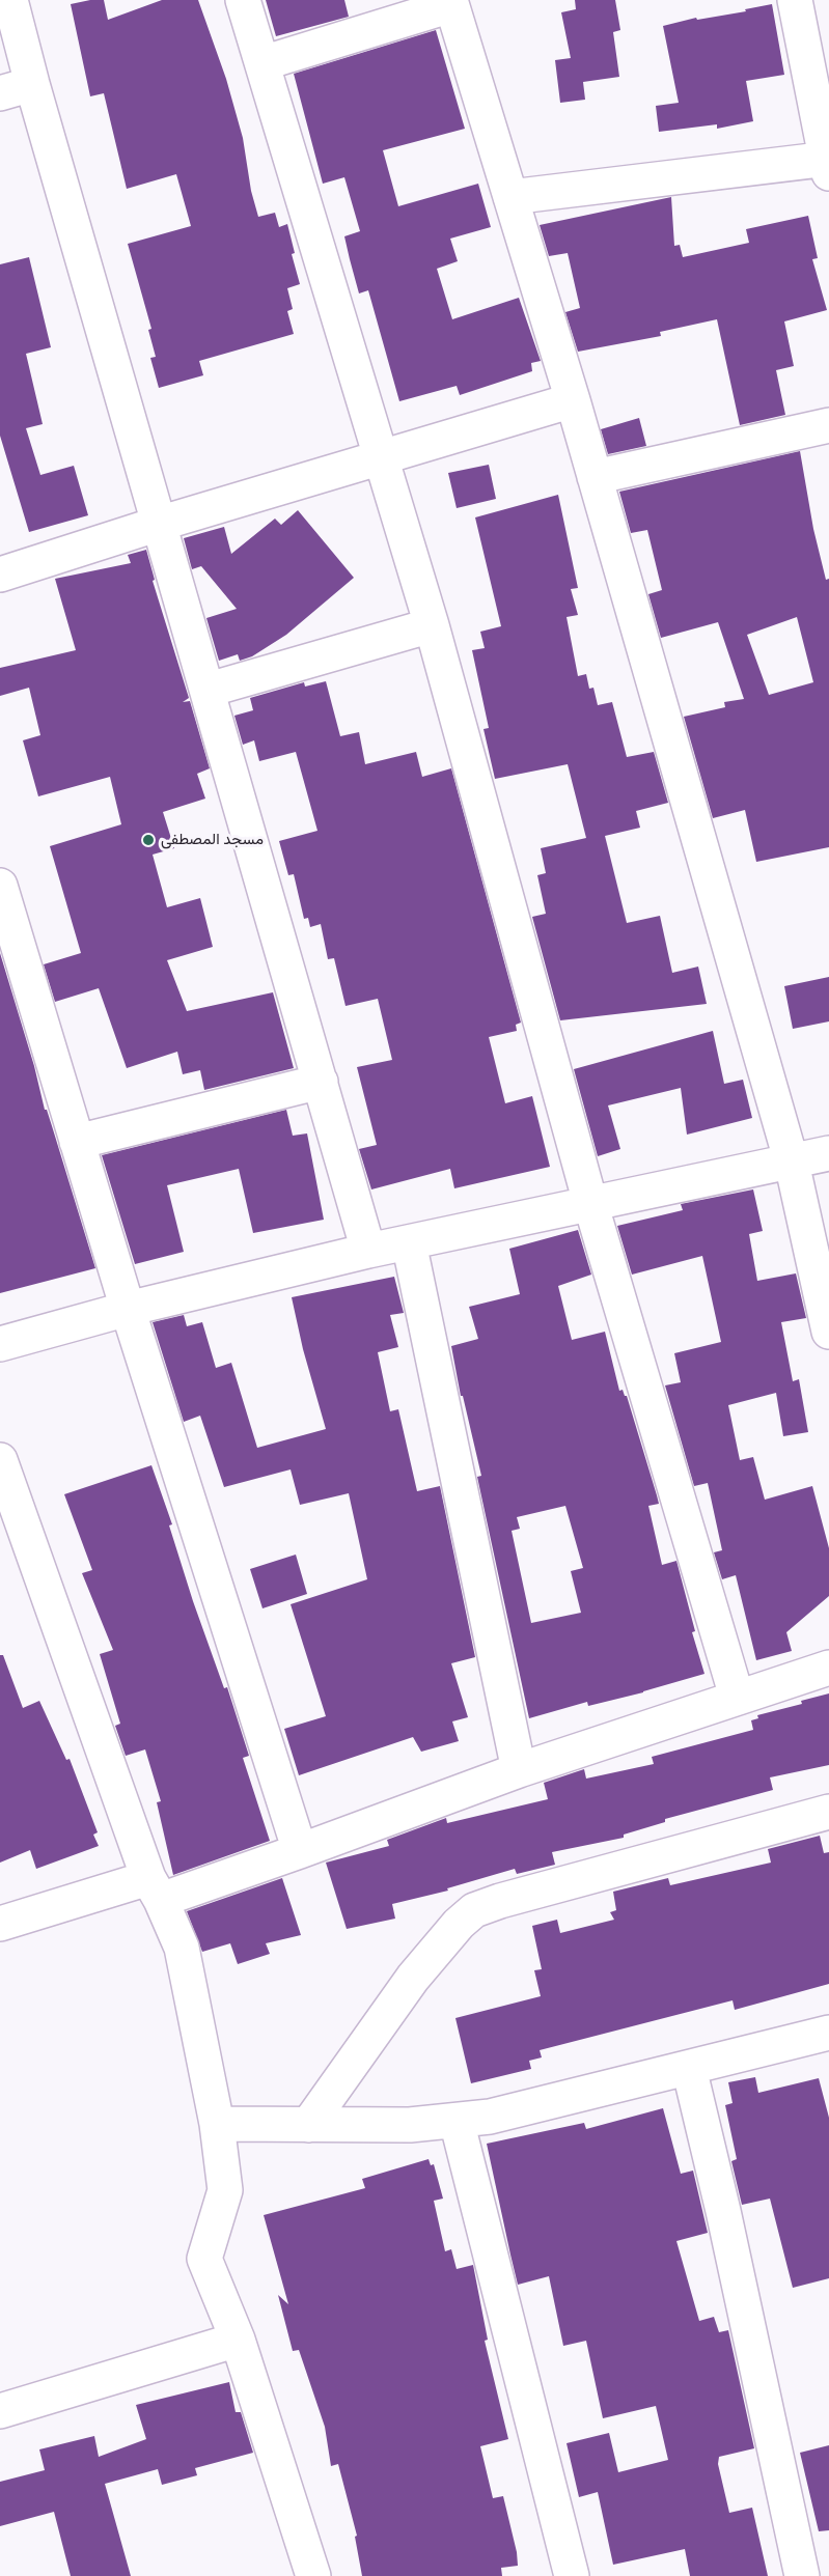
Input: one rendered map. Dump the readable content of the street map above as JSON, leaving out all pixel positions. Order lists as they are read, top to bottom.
{
  "places": ["مسجد المصطفى"]
}
